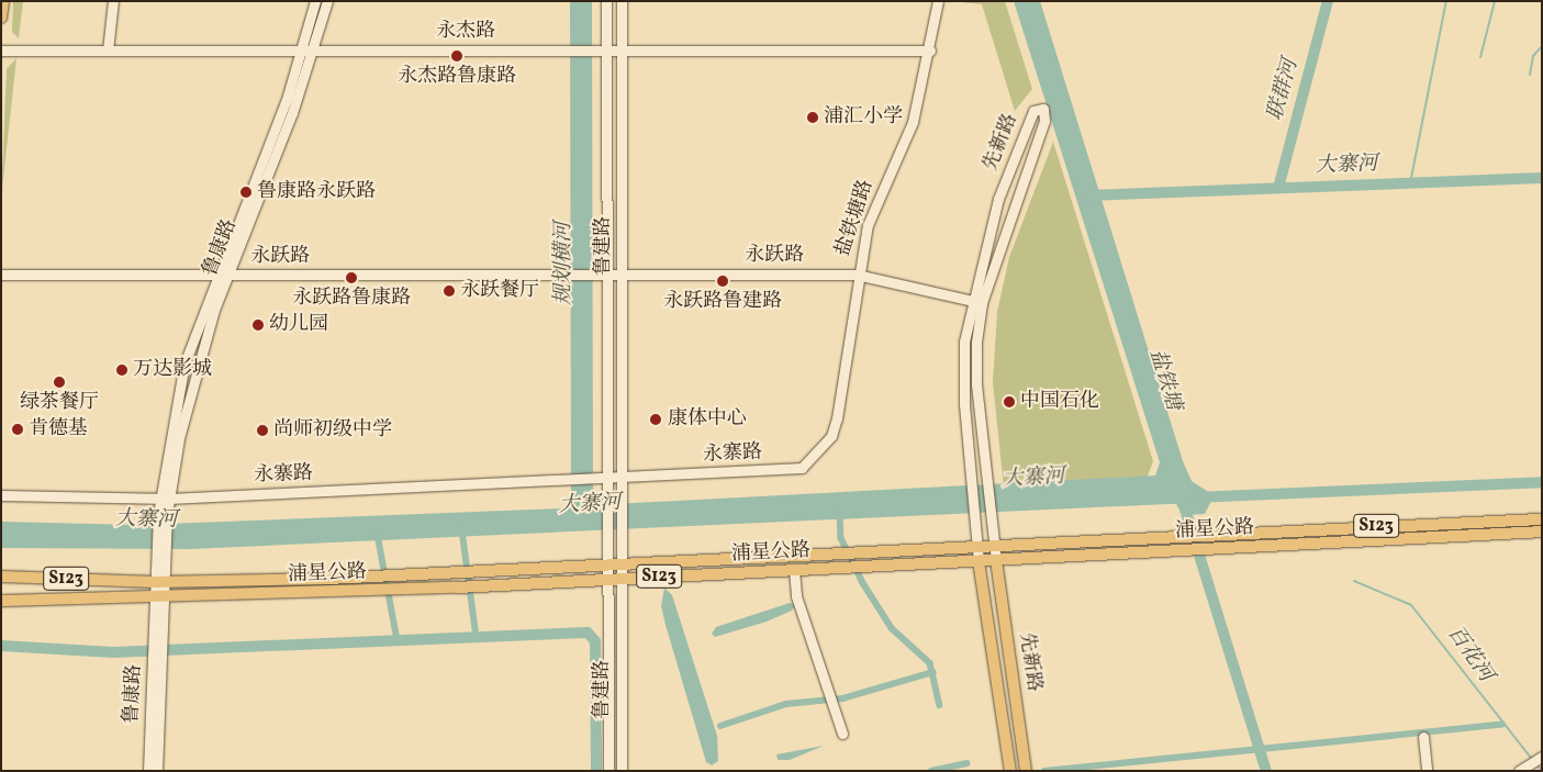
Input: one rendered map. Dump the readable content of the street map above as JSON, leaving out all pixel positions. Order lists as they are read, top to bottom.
{
  "streets": {
    "main road": ["先新路", "S123", "浦星公路"],
    "street": [
      "永杰路",
      "盐铁塘路",
      "鲁建路",
      "鲁康路",
      "永跃路",
      "永寨路"
    ]
  },
  "crossings": [
    ["永杰路", "盐铁塘路"],
    ["永杰路", "鲁建路"],
    ["永杰路", "鲁康路"],
    ["先新路", "永跃路"],
    ["先新路", "浦星公路"],
    ["盐铁塘路", "永跃路"],
    ["盐铁塘路", "永寨路"],
    ["鲁建路", "永跃路"],
    ["鲁建路", "永寨路"],
    ["鲁建路", "浦星公路"],
    ["鲁康路", "永跃路"],
    ["鲁康路", "永寨路"],
    ["鲁康路", "浦星公路"]
  ],
  "water": [
    "联群河",
    "大寨河",
    "规划横河",
    "盐铁塘",
    "百花河"
  ],
  "places": [
    "永杰路鲁康路",
    "浦汇小学",
    "鲁康路永跃路",
    "永跃路鲁康路",
    "永跃路鲁建路",
    "永跃餐厅",
    "幼儿园",
    "万达影城",
    "绿茶餐厅",
    "中国石化",
    "康体中心",
    "肯德基",
    "尚师初级中学"
  ]
}
